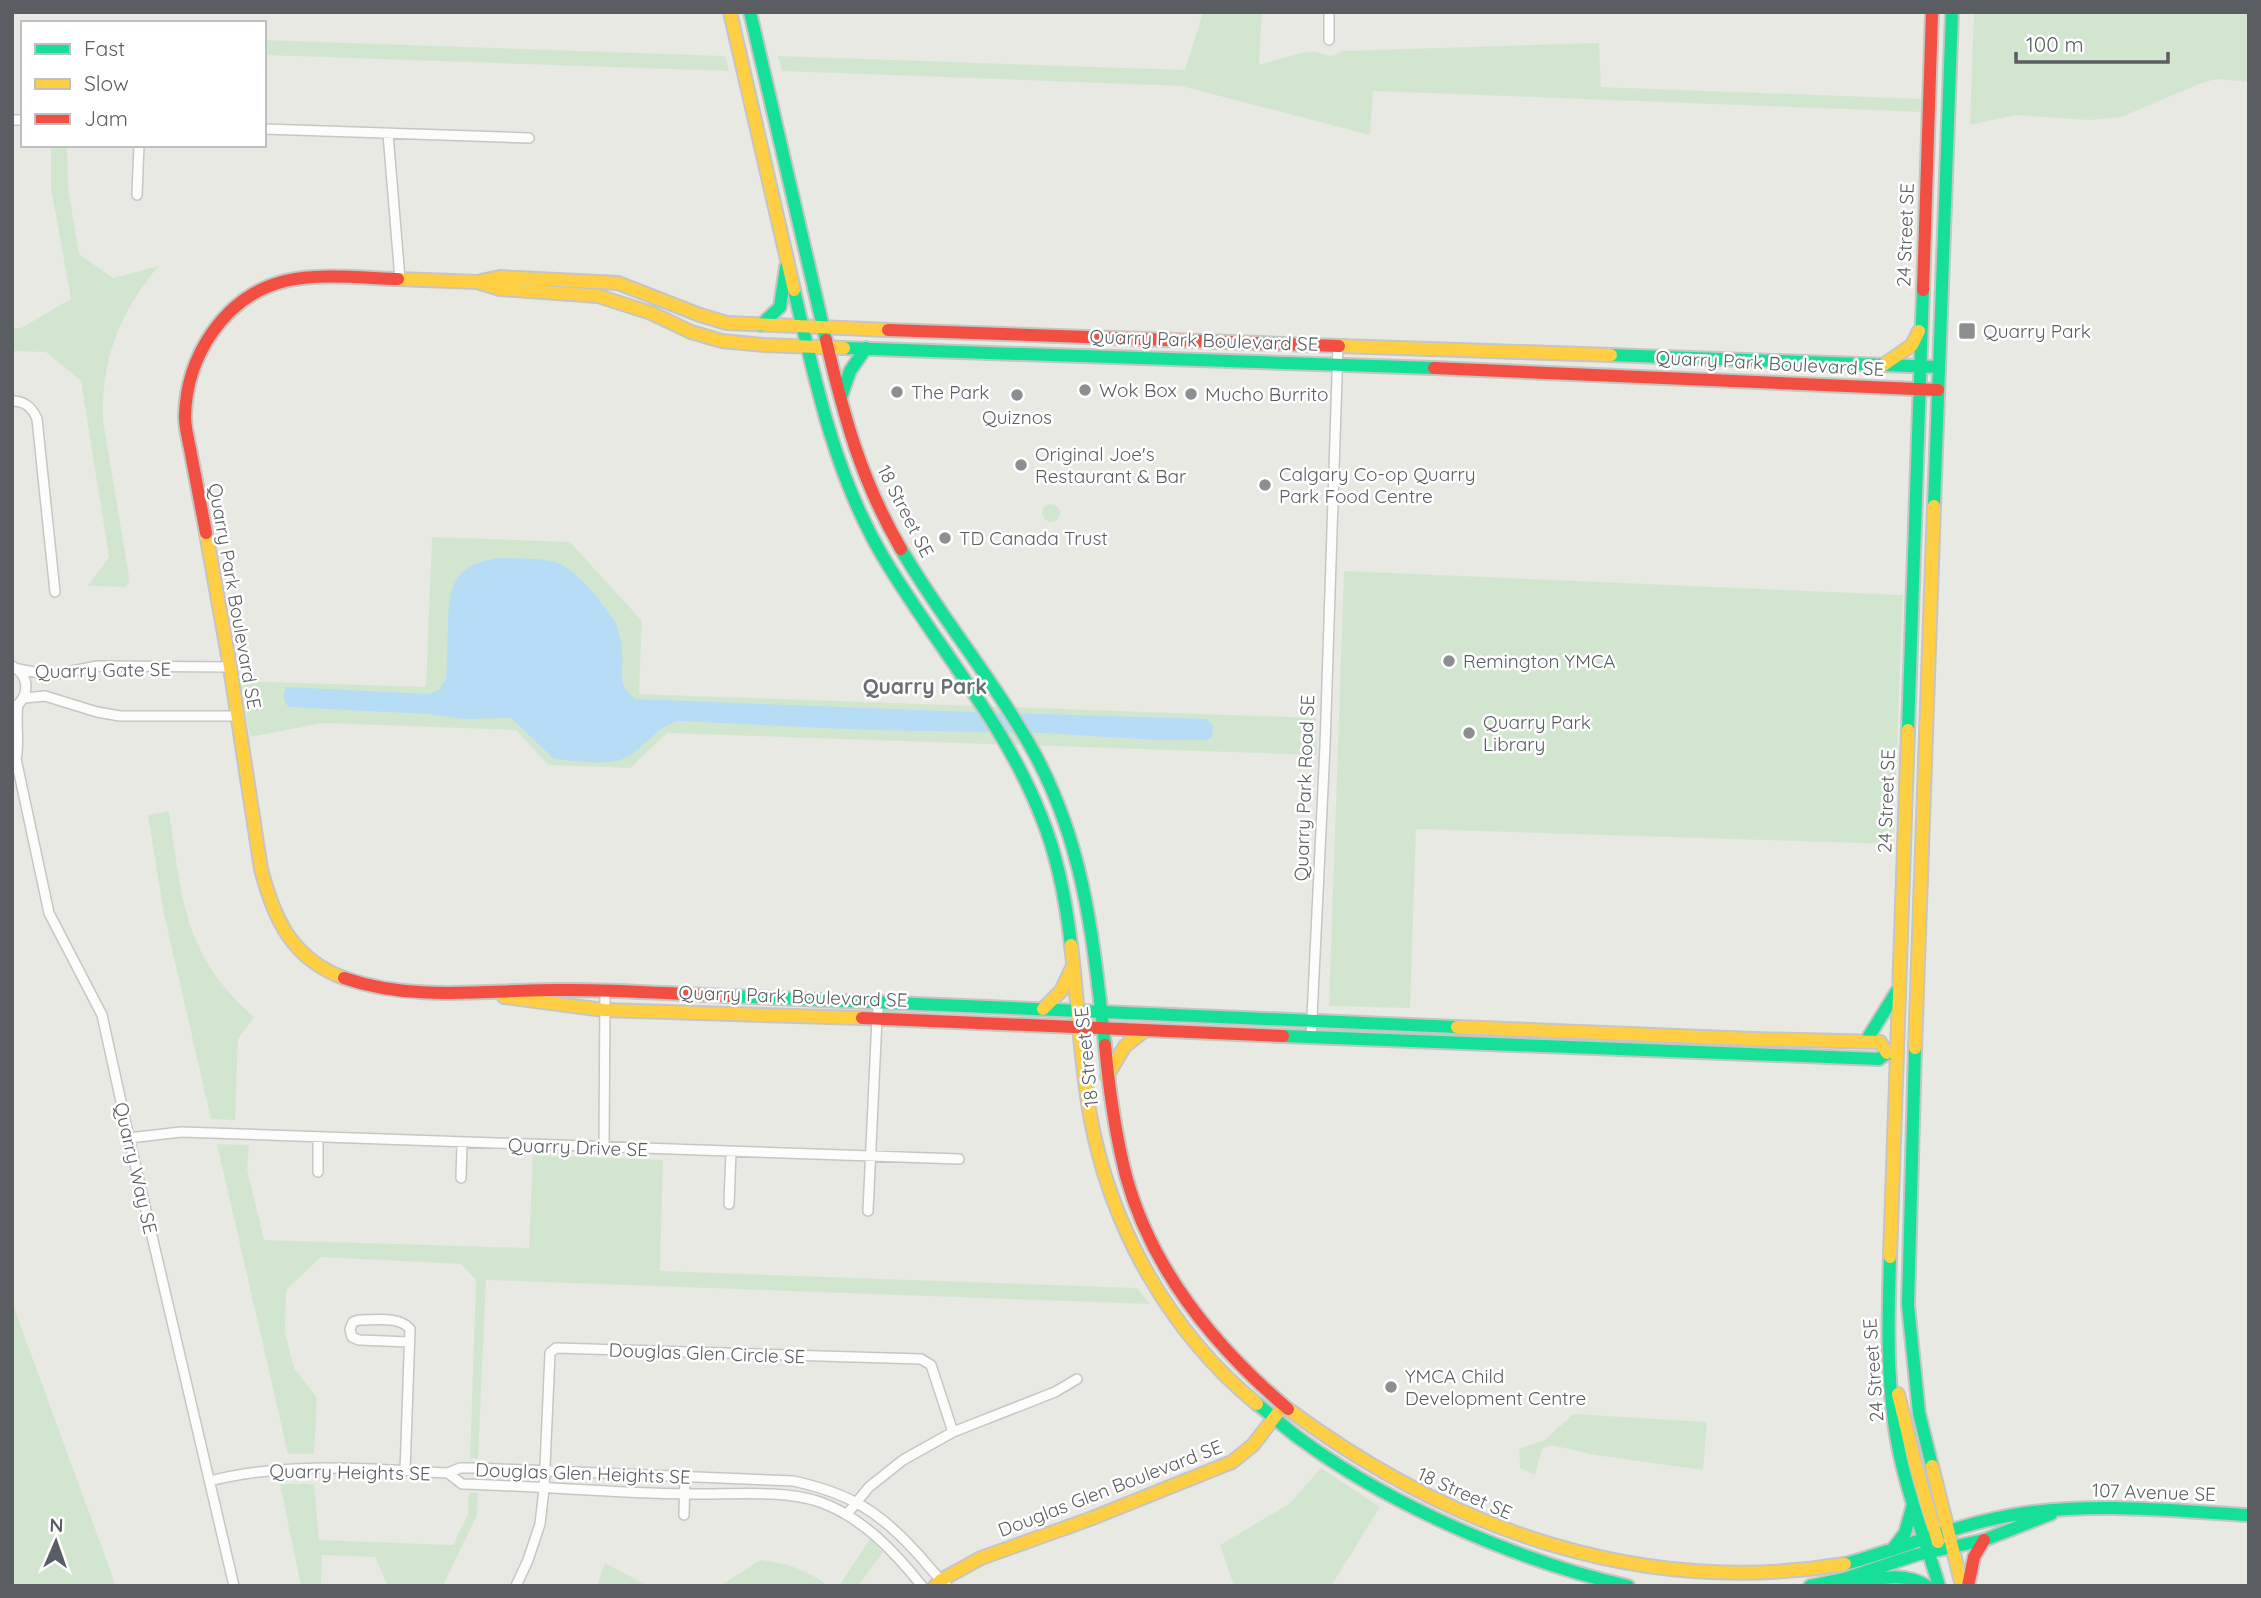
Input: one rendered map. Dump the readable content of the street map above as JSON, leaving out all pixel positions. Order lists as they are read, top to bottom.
{
  "streets": {
    "main road": [
      "24 Street SE",
      "Quarry Park Boulevard SE",
      "18 Street SE",
      "Douglas Glen Boulevard SE",
      "107 Avenue SE"
    ],
    "street": [
      "Quarry Gate SE",
      "Quarry Park Road SE",
      "Quarry Drive SE",
      "Quarry Way SE",
      "Douglas Glen Circle SE",
      "Quarry Heights SE",
      "Douglas Glen Heights SE"
    ]
  },
  "crossings": [
    ["24 Street SE", "Quarry Park Boulevard SE"],
    ["24 Street SE", "18 Street SE"],
    ["24 Street SE", "107 Avenue SE"],
    ["Quarry Park Boulevard SE", "18 Street SE"],
    ["Quarry Park Boulevard SE", "Quarry Gate SE"],
    ["Quarry Park Boulevard SE", "Quarry Park Road SE"],
    ["18 Street SE", "Douglas Glen Boulevard SE"],
    ["18 Street SE", "107 Avenue SE"],
    ["Quarry Gate SE", "Quarry Way SE"],
    ["Quarry Drive SE", "Quarry Way SE"],
    ["Quarry Way SE", "Quarry Heights SE"],
    ["Douglas Glen Circle SE", "Douglas Glen Heights SE"],
    ["Quarry Heights SE", "Douglas Glen Heights SE"],
    ["Douglas Glen Heights SE", "Douglas Glen Boulevard SE"]
  ],
  "districts": ["Quarry Park"],
  "places": {
    "transit": ["Quarry Park"],
    "other": [
      "Wok Box",
      "The Park",
      "Mucho Burrito",
      "Quiznos",
      "Original Joe's Restaurant & Bar",
      "Calgary Co-op Quarry Park Food Centre",
      "TD Canada Trust",
      "Remington YMCA",
      "Quarry Park Library",
      "YMCA Child Development Centre"
    ]
  },
  "legend": ["Fast", "Slow", "Jam"],
  "scale_bar": "100 m",
  "north": "top"
}
